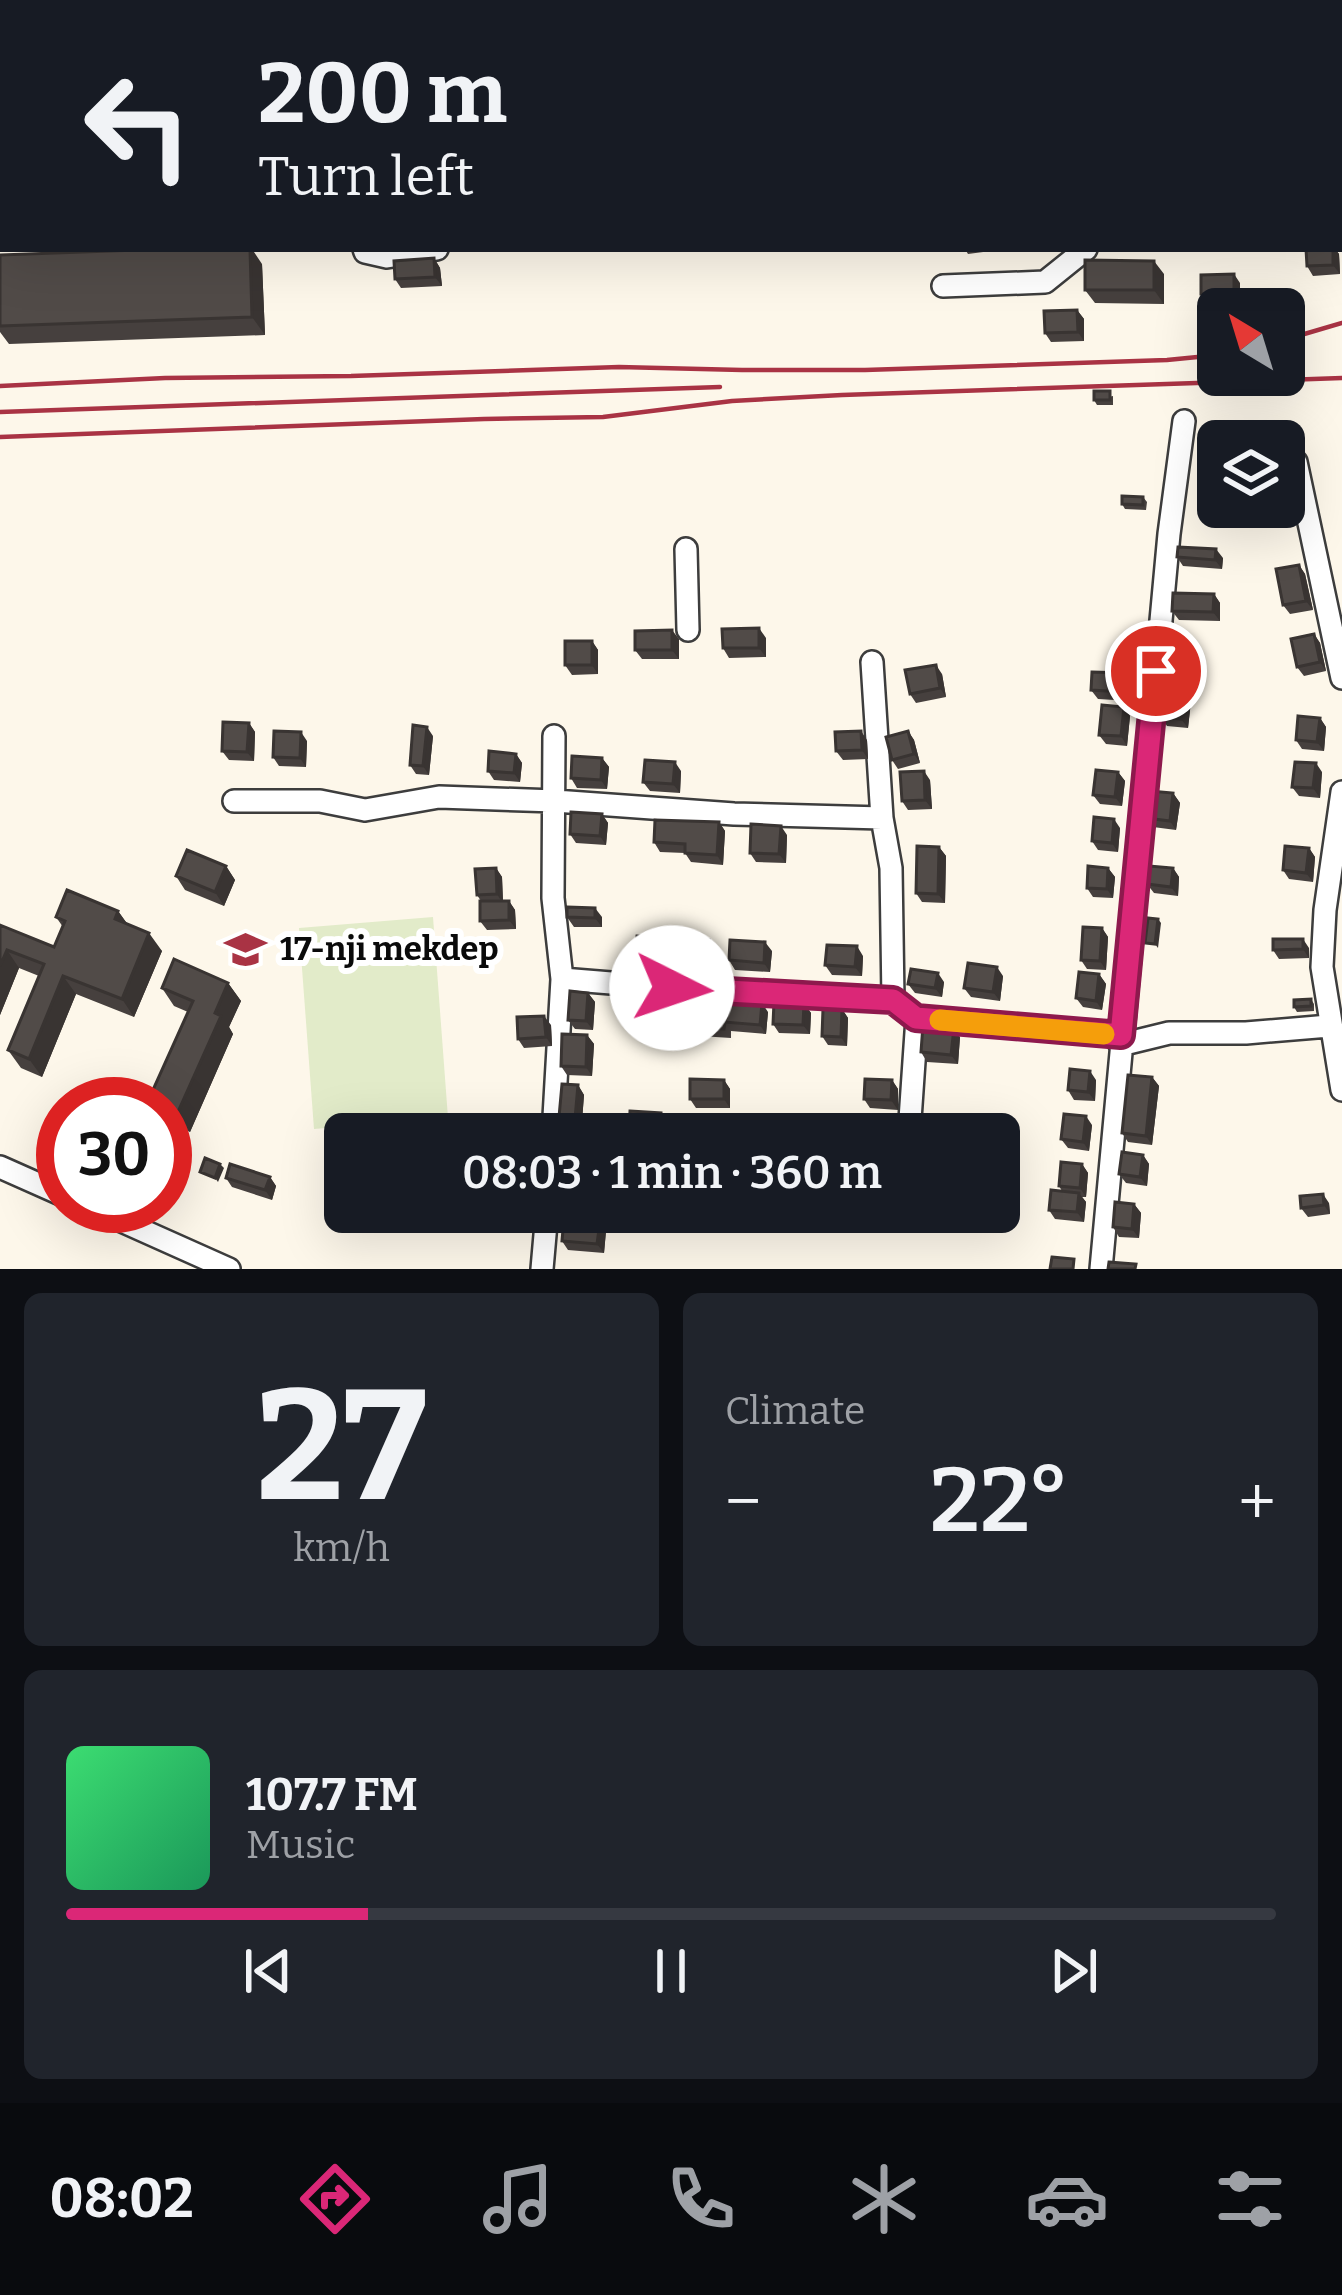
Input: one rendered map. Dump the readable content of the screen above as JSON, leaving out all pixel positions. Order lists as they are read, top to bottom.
{
  "places": {
    "school or university": ["17-nji mekdep"]
  },
  "north": "top left",
  "page": {
    "turn": ["200 m", "Turn left"],
    "limit": "30",
    "trip": "08:03 · 1 min · 360 m",
    "tile": [
      ["27", "km/h"],
      "Climate"
    ],
    "heat": ["−", "22°", "+"],
    "song": ["107.7 FM", "Music"],
    "tabs": "08:02"
  }
}
